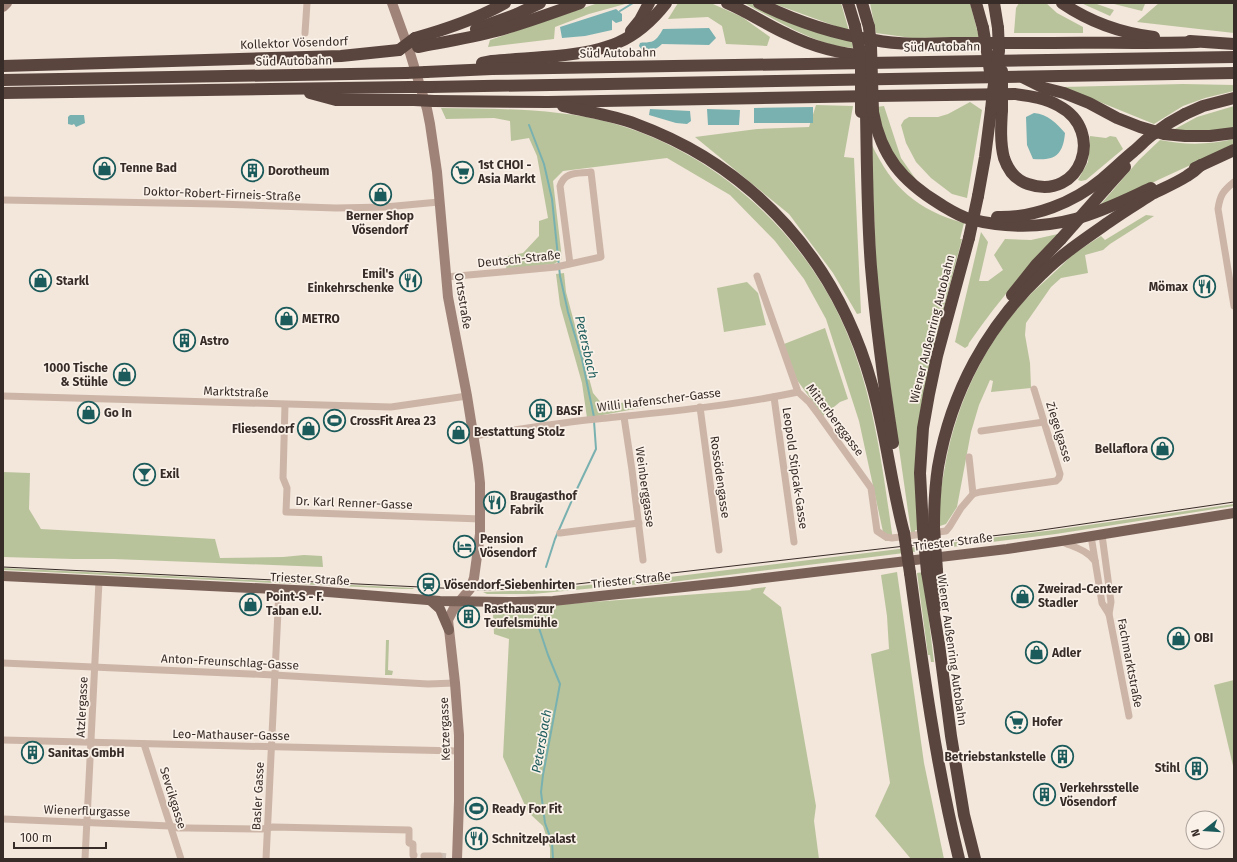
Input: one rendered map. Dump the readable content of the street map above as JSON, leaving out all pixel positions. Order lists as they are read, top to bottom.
{
  "streets": {
    "highway": ["Kollektor Vösendorf", "Süd Autobahn", "Wiener Außenring Autobahn"],
    "main road": ["Ortsstraße", "Triester Straße", "Ketzergasse"],
    "street": [
      "Doktor-Robert-Firneis-Straße",
      "Deutsch-Straße",
      "Marktstraße",
      "Willi Hafenscher-Gasse",
      "Mitterberggasse",
      "Ziegelgasse",
      "Leopold Stipcak-Gasse",
      "Rossödengasse",
      "Weinberggasse",
      "Dr. Karl Renner-Gasse",
      "Anton-Freunschlag-Gasse",
      "Fachmarktstraße",
      "Atzlergasse",
      "Leo-Mathauser-Gasse",
      "Basler Gasse",
      "Sevcikgasse",
      "Wienerflurgasse"
    ]
  },
  "crossings": [
    ["Doktor-Robert-Firneis-Straße", "Ortsstraße"],
    ["Deutsch-Straße", "Ortsstraße"],
    ["Ortsstraße", "Marktstraße"],
    ["Ortsstraße", "Willi Hafenscher-Gasse"],
    ["Ortsstraße", "Dr. Karl Renner-Gasse"],
    ["Ortsstraße", "Triester Straße"],
    ["Ortsstraße", "Ketzergasse"],
    ["Marktstraße", "Dr. Karl Renner-Gasse"],
    ["Willi Hafenscher-Gasse", "Mitterberggasse"],
    ["Willi Hafenscher-Gasse", "Leopold Stipcak-Gasse"],
    ["Willi Hafenscher-Gasse", "Rossödengasse"],
    ["Willi Hafenscher-Gasse", "Weinberggasse"],
    ["Mitterberggasse", "Ziegelgasse"],
    ["Triester Straße", "Fachmarktstraße"],
    ["Triester Straße", "Atzlergasse"],
    ["Triester Straße", "Ketzergasse"],
    ["Triester Straße", "Basler Gasse"],
    ["Anton-Freunschlag-Gasse", "Atzlergasse"],
    ["Anton-Freunschlag-Gasse", "Ketzergasse"],
    ["Anton-Freunschlag-Gasse", "Basler Gasse"],
    ["Atzlergasse", "Leo-Mathauser-Gasse"],
    ["Atzlergasse", "Wienerflurgasse"],
    ["Ketzergasse", "Leo-Mathauser-Gasse"],
    ["Leo-Mathauser-Gasse", "Basler Gasse"],
    ["Leo-Mathauser-Gasse", "Sevcikgasse"],
    ["Basler Gasse", "Wienerflurgasse"],
    ["Sevcikgasse", "Wienerflurgasse"]
  ],
  "water": ["Petersbach"],
  "places": {
    "shop": [
      "Tenne Bad",
      "Berner Shop Vösendorf",
      "Starkl",
      "METRO",
      "1000 Tische & Stühle",
      "Go In",
      "Fliesendorf",
      "Bestattung Stolz",
      "Bellaflora",
      "Zweirad-Center Stadler",
      "Point-S - F. Taban e.U.",
      "OBI",
      "Adler"
    ],
    "building": [
      "Dorotheum",
      "Astro",
      "BASF",
      "Rasthaus zur Teufelsmühle",
      "Sanitas GmbH",
      "Betriebstankstelle",
      "Stihl",
      "Verkehrsstelle Vösendorf"
    ],
    "supermarket": ["1st CHOI - Asia Markt", "Hofer"],
    "restaurant": [
      "Emil's Einkehrschenke",
      "Mömax",
      "Braugasthof Fabrik",
      "Schnitzelpalast"
    ],
    "sports": ["CrossFit Area 23", "Ready For Fit"],
    "bar": ["Exil"],
    "hotel": ["Pension Vösendorf"],
    "station": ["Vösendorf-Siebenhirten"]
  },
  "scale_bar": "100 m",
  "north": "left"
}
